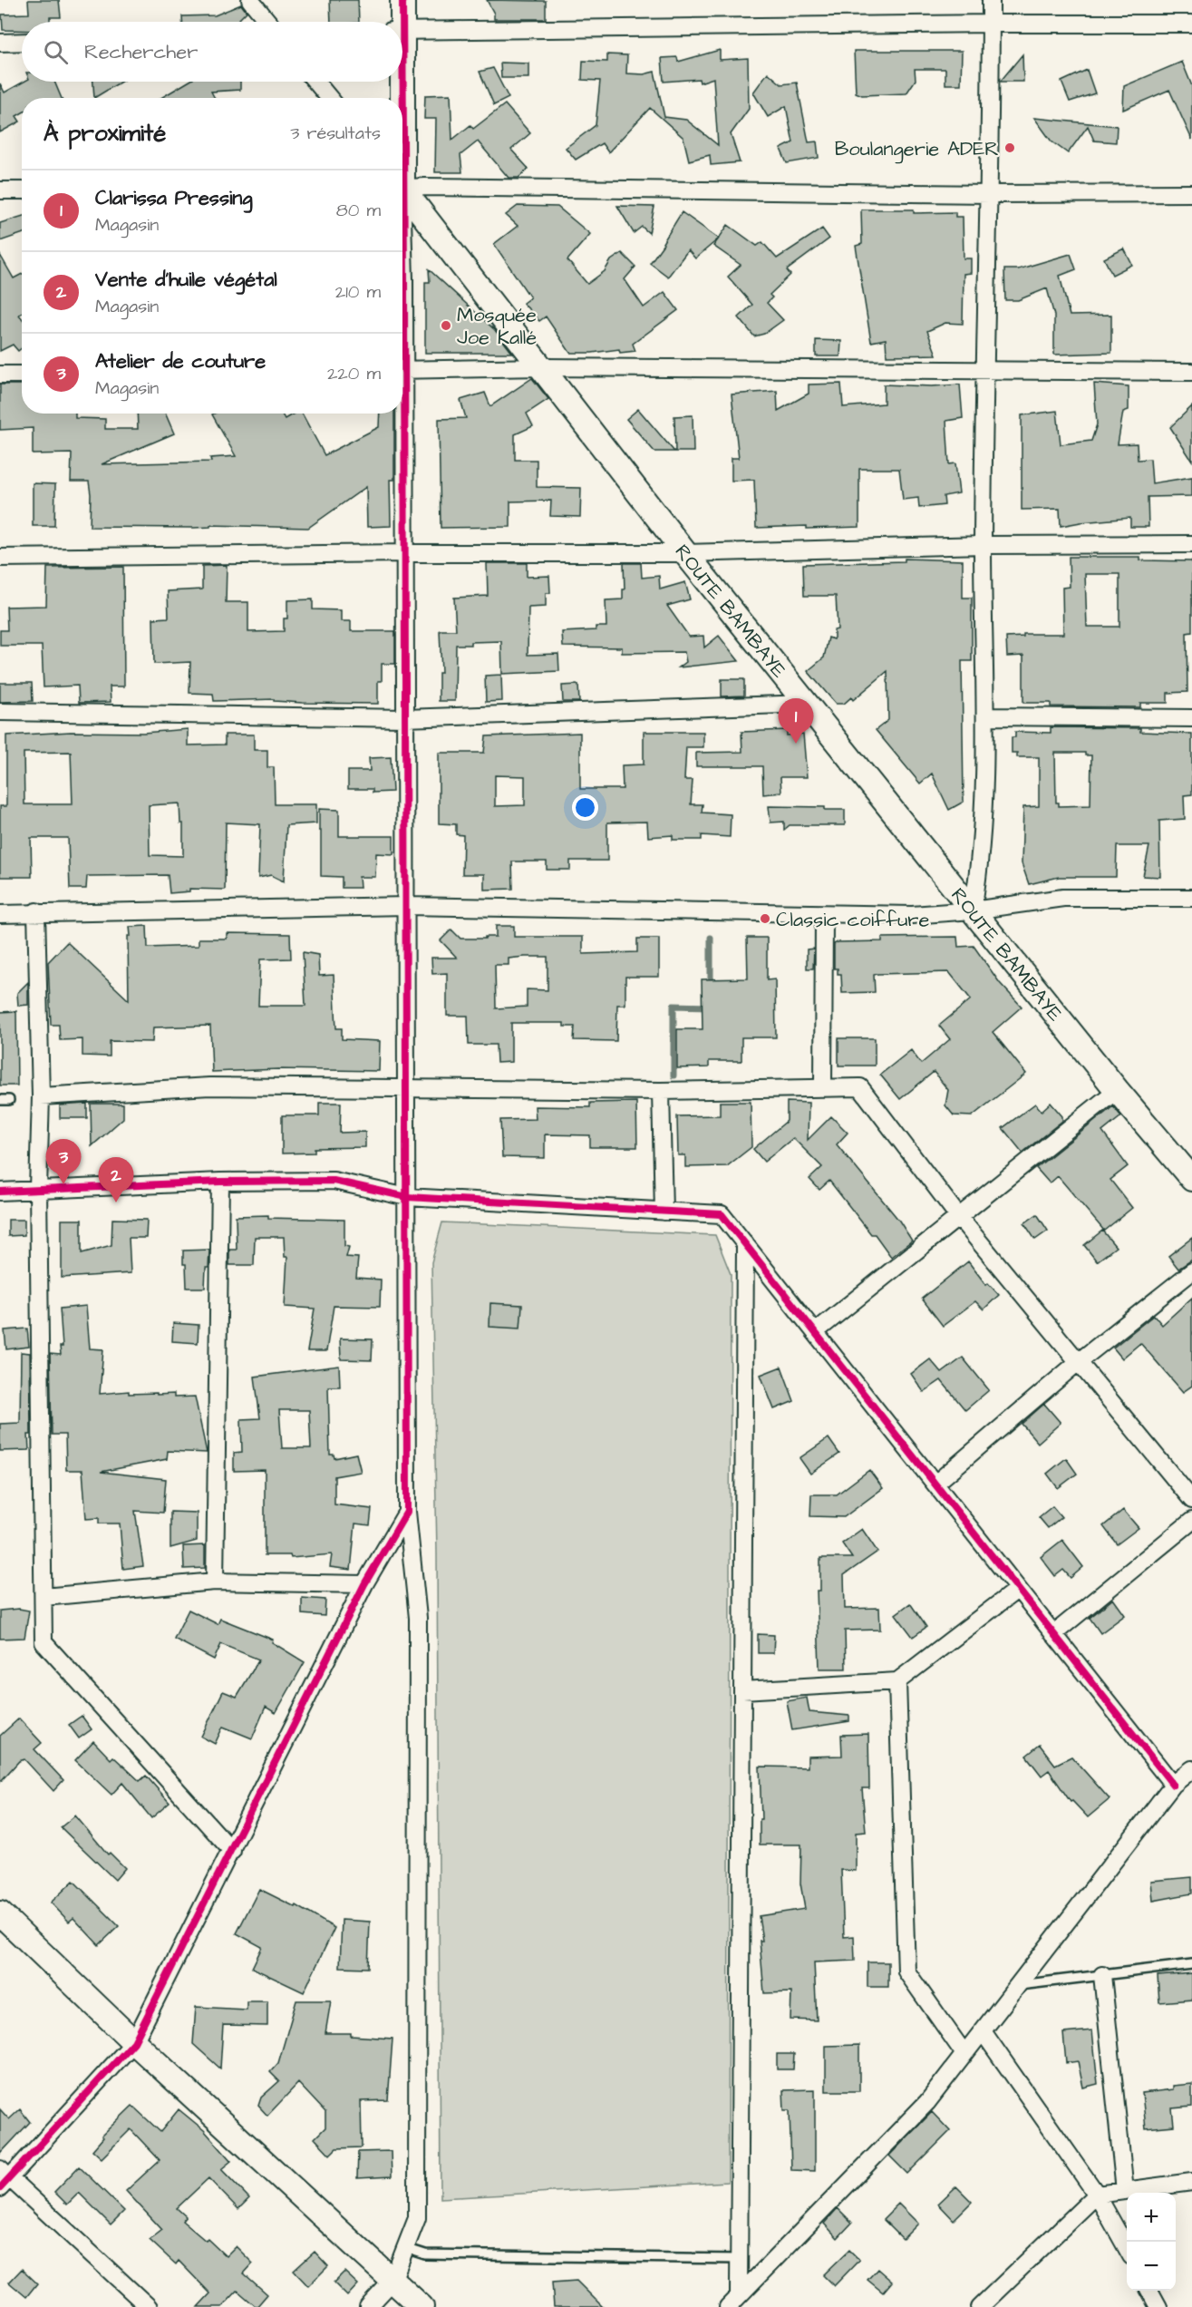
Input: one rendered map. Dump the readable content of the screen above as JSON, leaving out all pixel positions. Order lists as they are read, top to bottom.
{
  "streets": {
    "street": ["ROUTE BAMBAYE"]
  },
  "places": ["Boulangerie ADER", "Mosquée Joe Kallé", "Classic coiffure"],
  "page": {
    "search": "Rechercher",
    "heading": ["À proximité", "3 résultats"],
    "list": [
      {
        "mark": "1",
        "name": "Clarissa Pressing",
        "note": "Magasin",
        "value": "80 m"
      },
      {
        "mark": "2",
        "name": "Vente d'huile végétal",
        "note": "Magasin",
        "value": "210 m"
      },
      {
        "mark": "3",
        "name": "Atelier de couture",
        "note": "Magasin",
        "value": "220 m"
      }
    ],
    "pins": ["1", "3", "2"],
    "map_buttons": ["+", "−"]
  }
}
